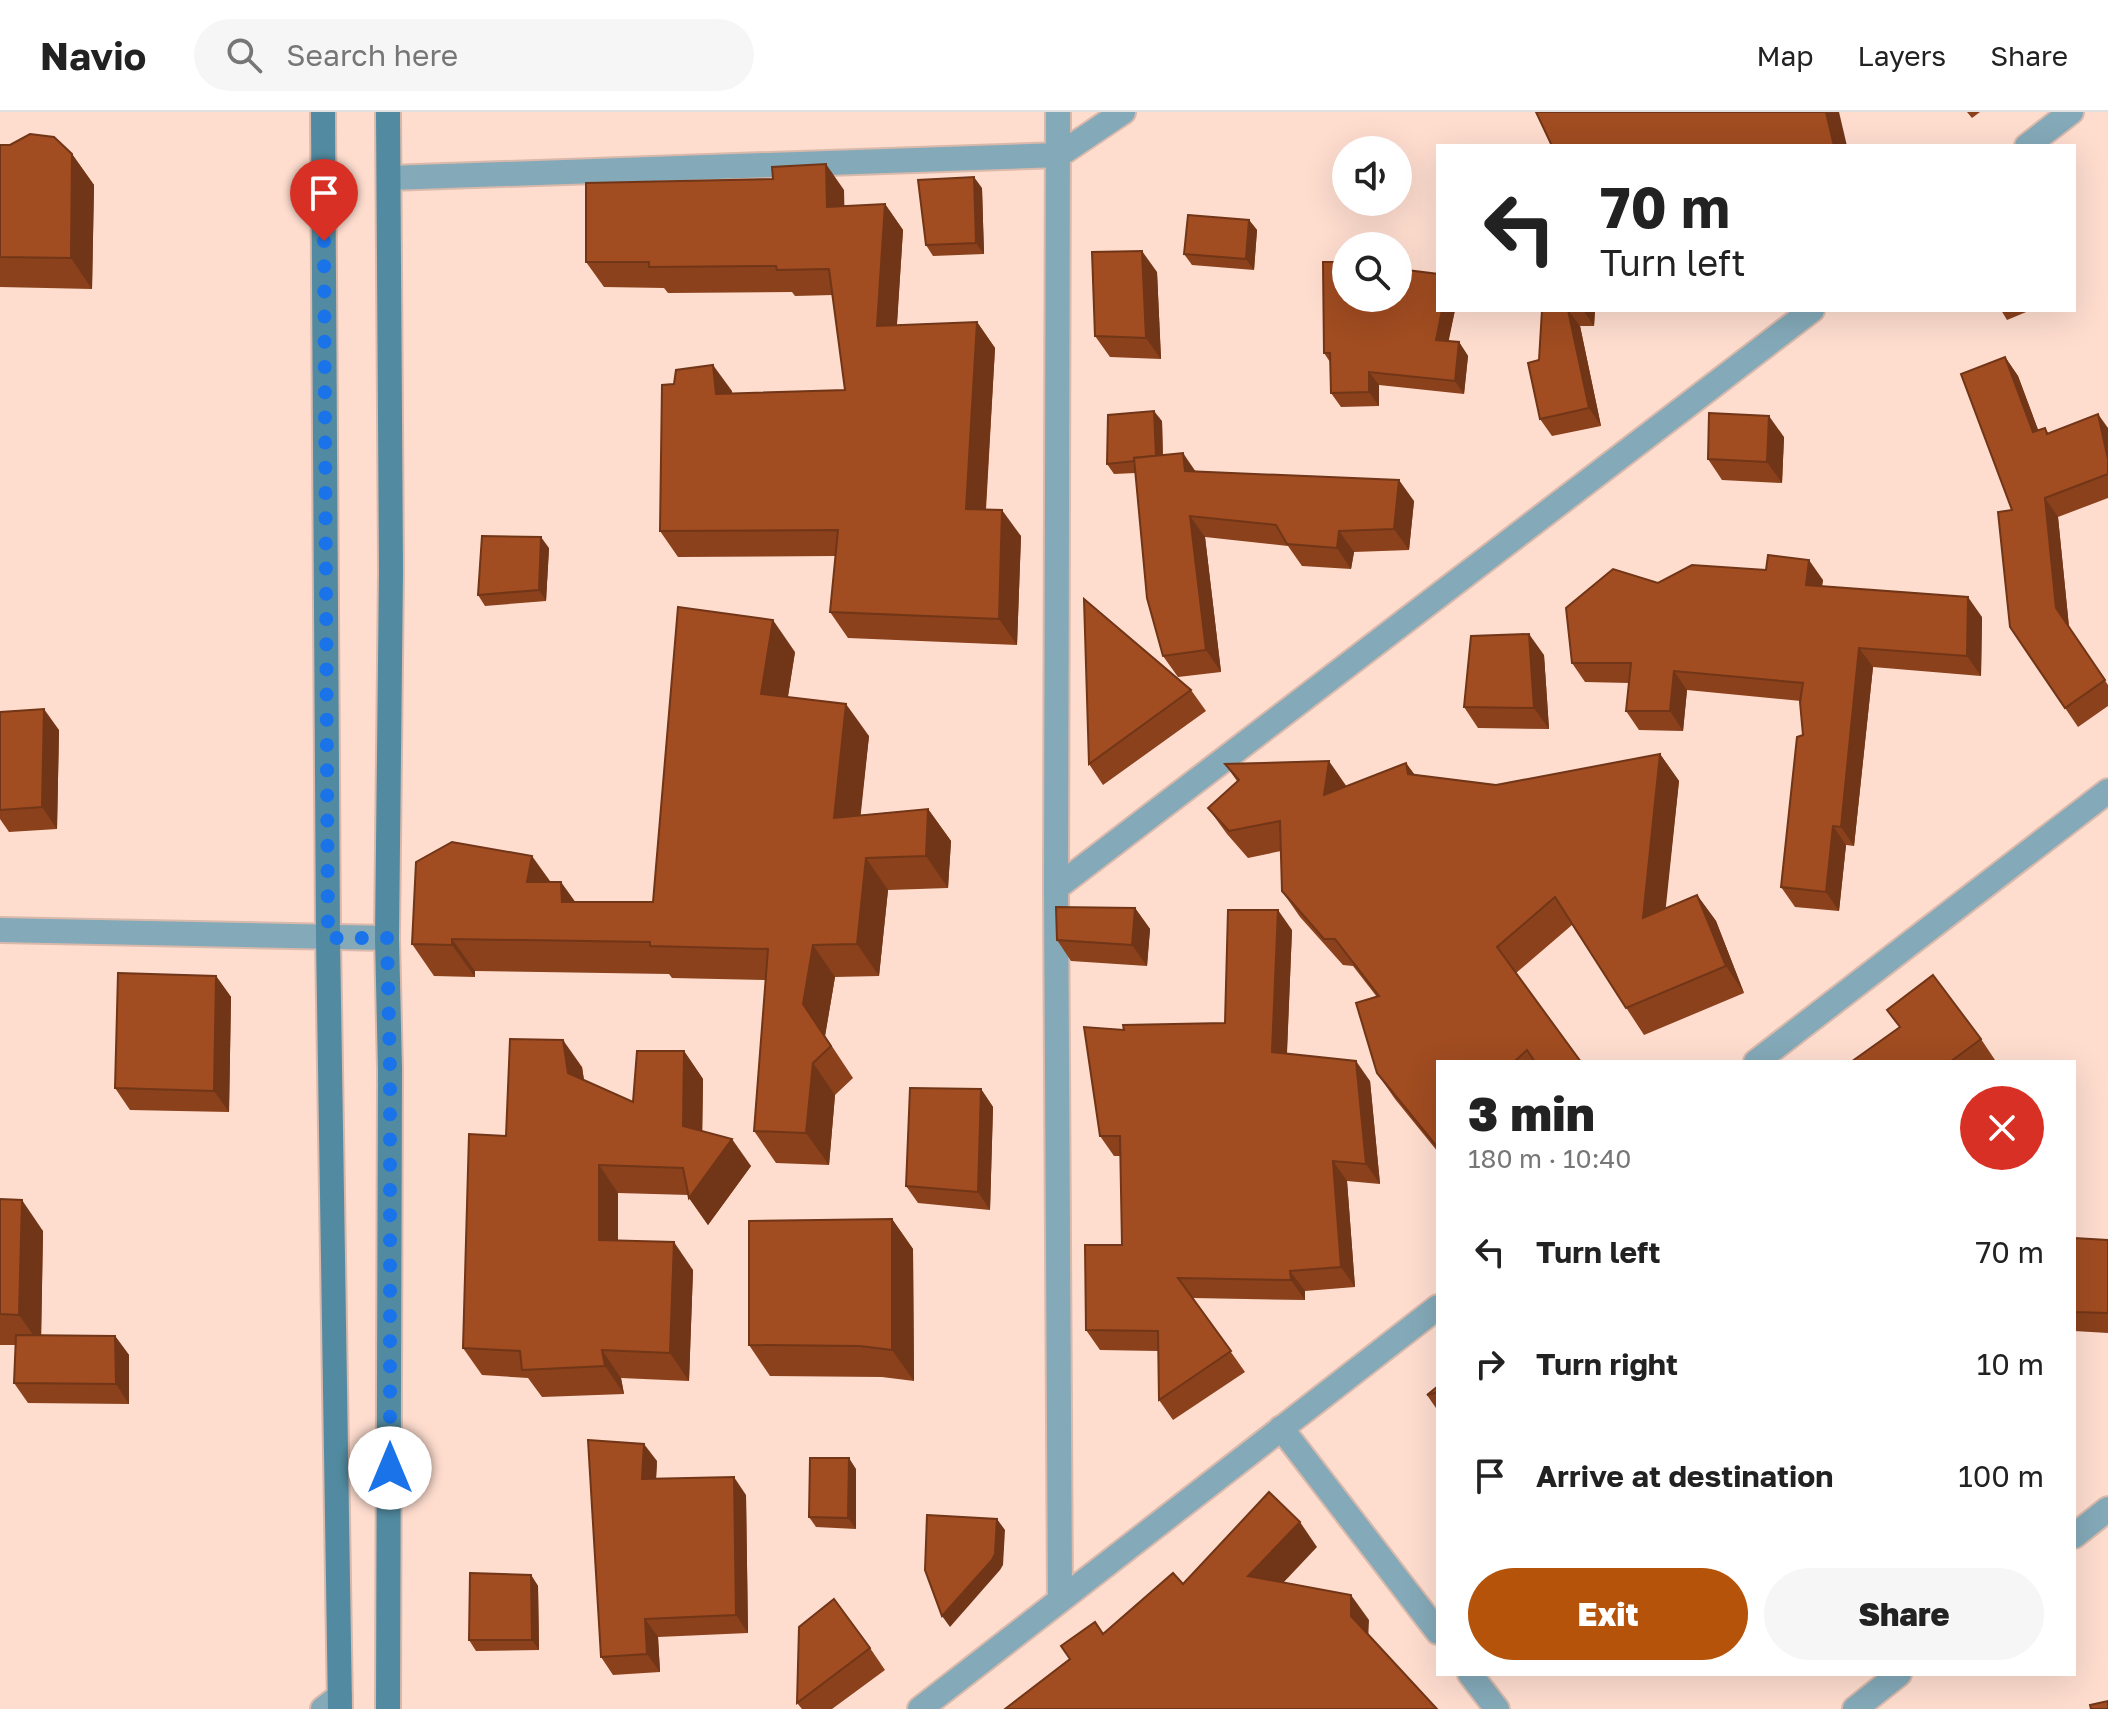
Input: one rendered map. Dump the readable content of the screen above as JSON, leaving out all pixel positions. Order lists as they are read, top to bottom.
{
  "page": {
    "header": "Navio",
    "search": "Search here",
    "nav": ["Map", "Layers", "Share"],
    "turn": ["70 m", "Turn left"],
    "heading": ["3 min", "180 m · 10:40"],
    "list": [
      {
        "name": "Turn left",
        "value": "70 m"
      },
      {
        "name": "Turn right",
        "value": "10 m"
      },
      {
        "name": "Arrive at destination",
        "value": "100 m"
      }
    ],
    "buttons": ["Exit", "Share"]
  }
}
